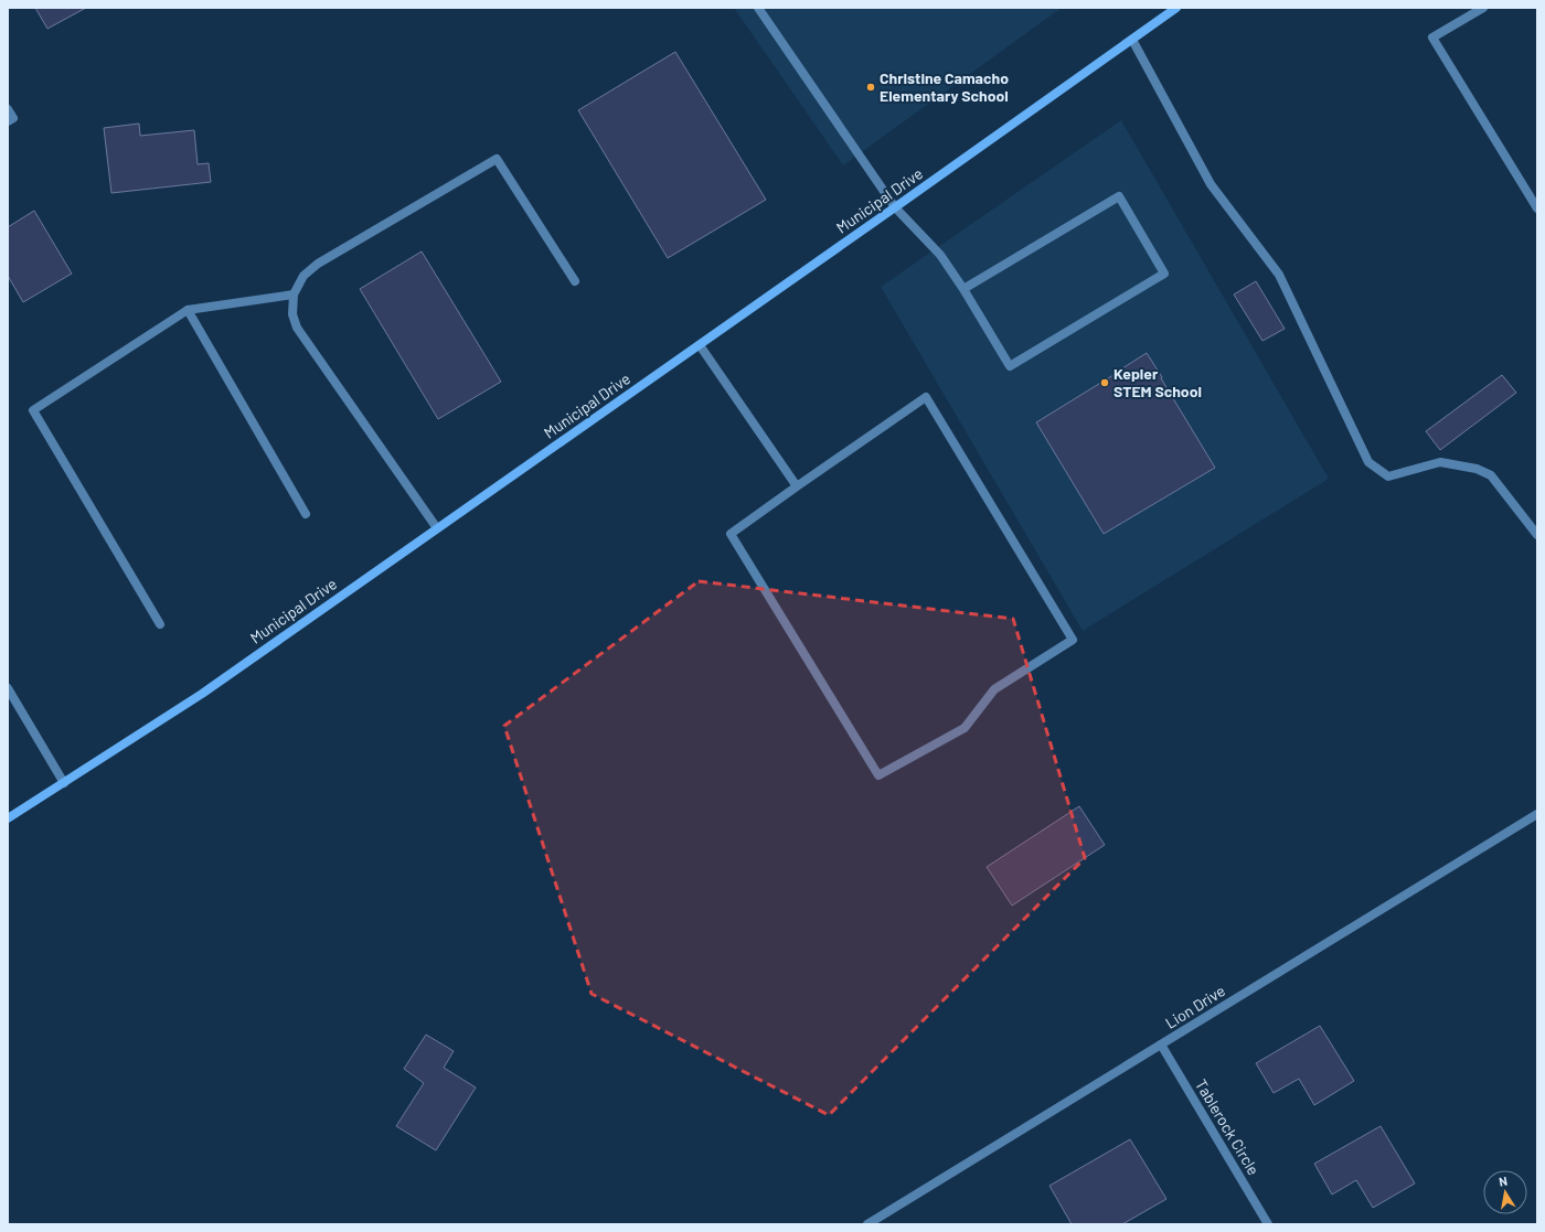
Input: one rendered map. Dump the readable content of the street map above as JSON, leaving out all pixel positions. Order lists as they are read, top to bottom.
{
  "streets": {
    "street": ["Municipal Drive", "Lion Drive", "Tablerock Circle"]
  },
  "crossings": [
    ["Lion Drive", "Tablerock Circle"]
  ],
  "places": ["Christine Camacho Elementary School", "Kepler STEM School"],
  "north": "top"
}
